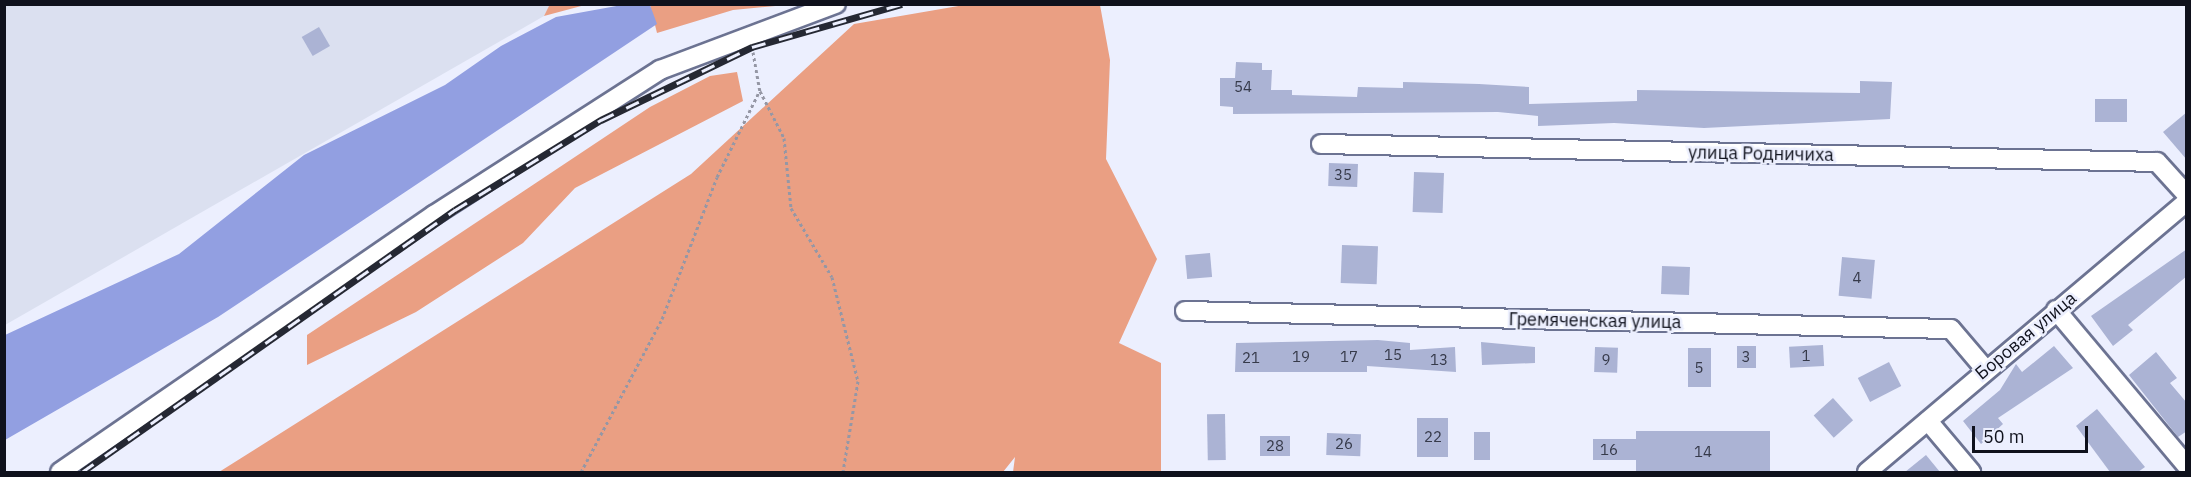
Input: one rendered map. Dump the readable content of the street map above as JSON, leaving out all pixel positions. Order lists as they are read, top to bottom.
{
  "streets": {
    "street": ["улица Родничиха", "Гремяченская улица", "Боровая улица"]
  },
  "crossings": [
    ["Гремяченская улица", "Боровая улица"]
  ],
  "house_numbers": [
    "54",
    "35",
    "4",
    "15",
    "1",
    "19",
    "17",
    "3",
    "21",
    "13",
    "9",
    "5",
    "22",
    "26",
    "28",
    "16",
    "14"
  ],
  "scale_bar": "50 m"
}
